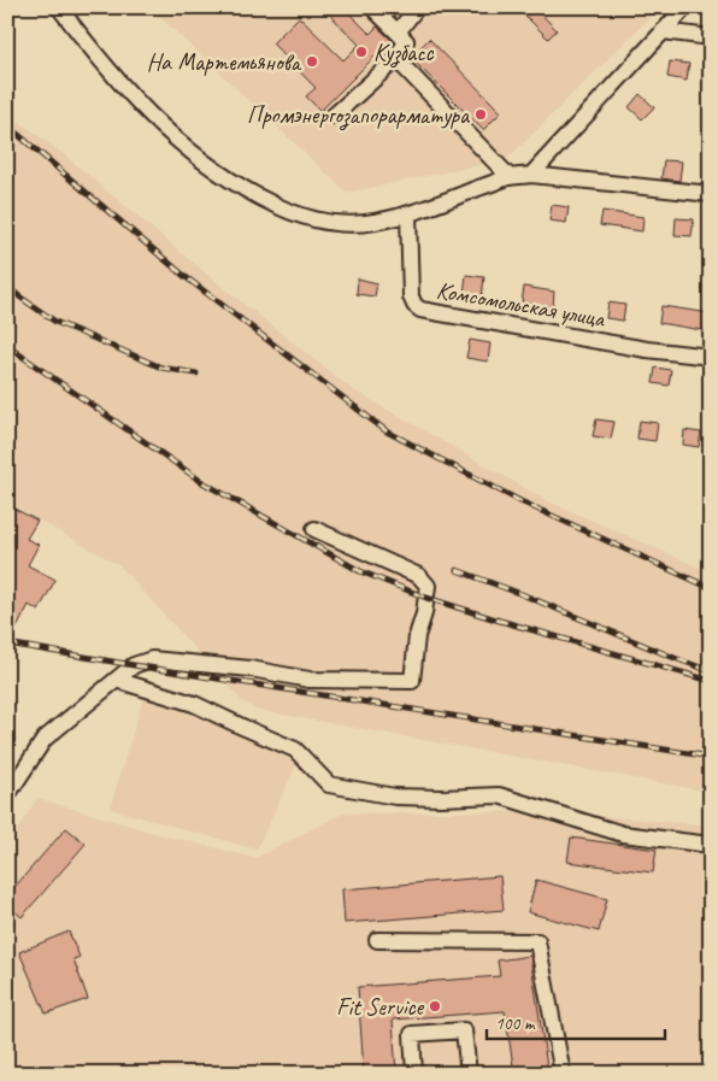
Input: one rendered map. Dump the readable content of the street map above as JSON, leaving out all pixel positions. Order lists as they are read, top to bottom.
{
  "streets": {
    "street": ["Комсомольская улица"]
  },
  "places": [
    "Кузбасс",
    "На Мартемьянова",
    "Промэнергозапорарматура",
    "Fit Service"
  ],
  "scale_bar": "100 m"
}
